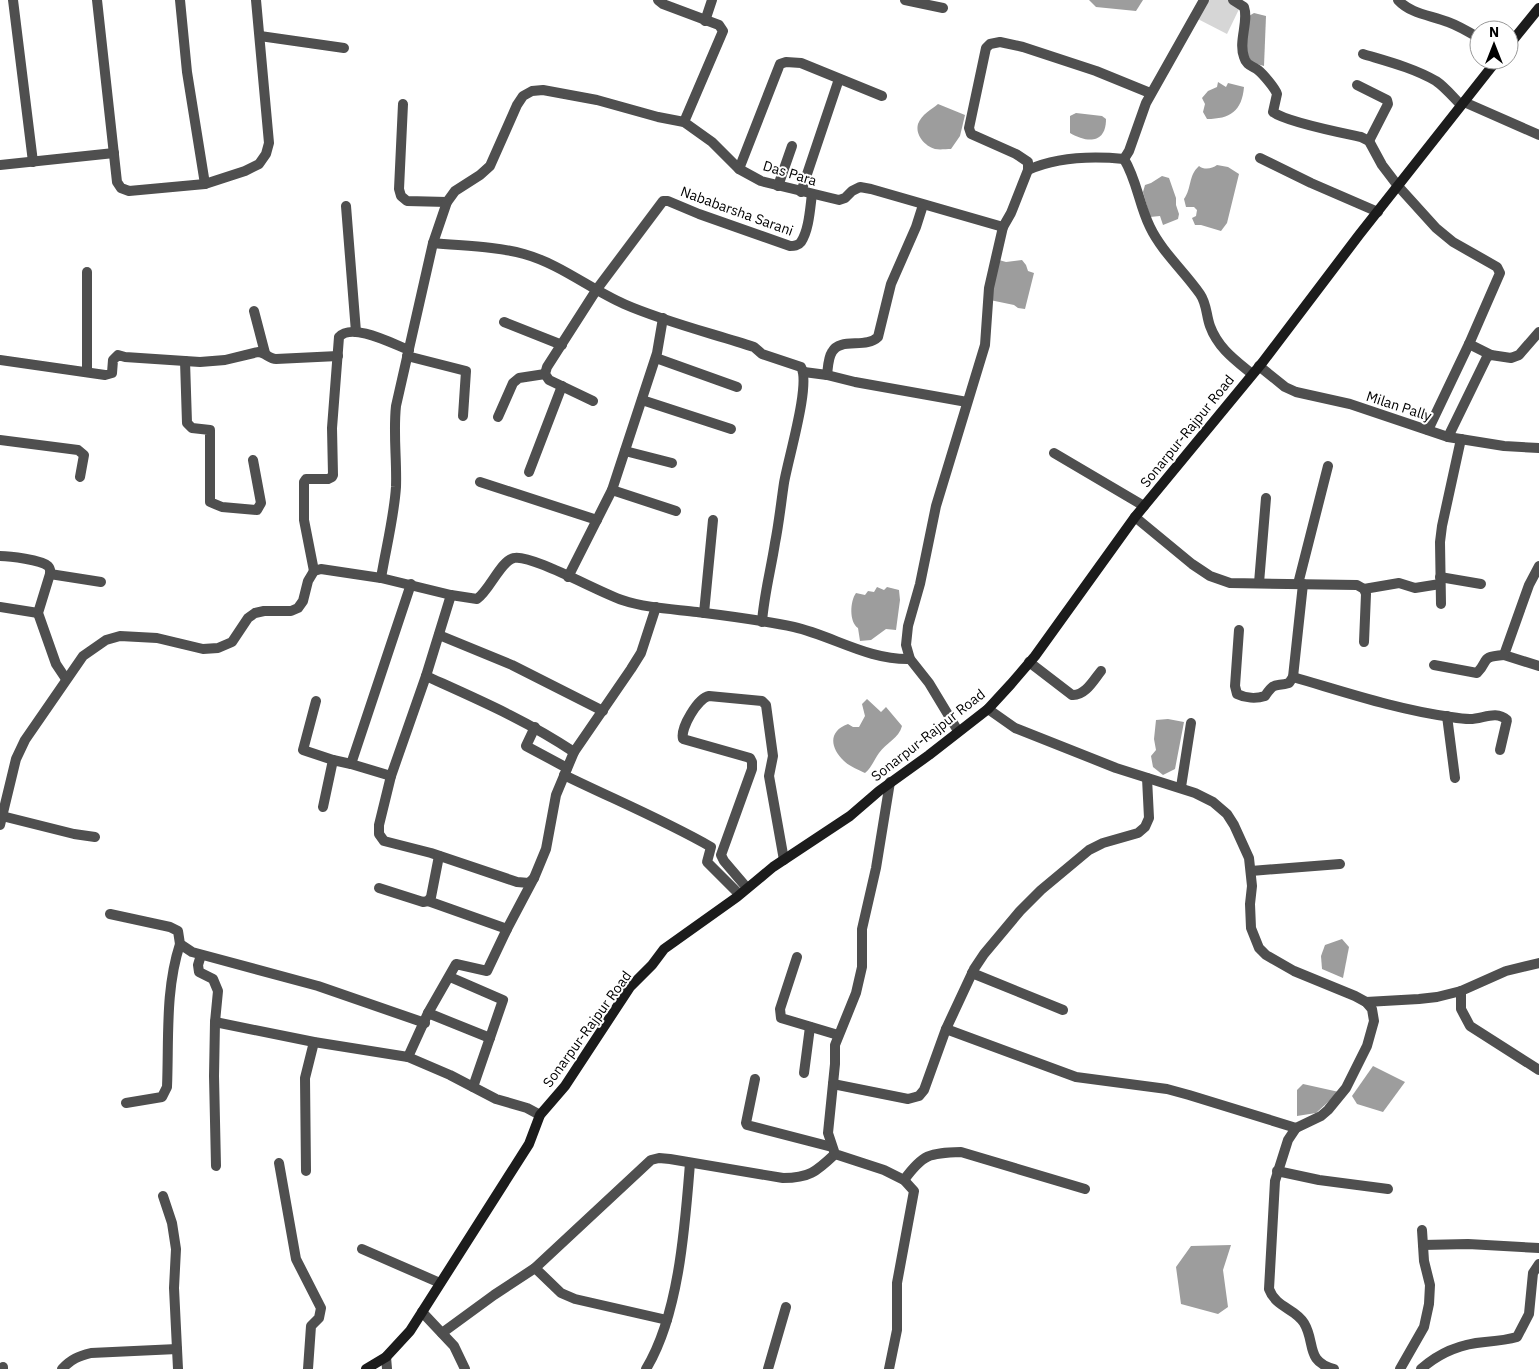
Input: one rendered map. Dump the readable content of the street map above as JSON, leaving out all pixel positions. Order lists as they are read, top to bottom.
{
  "streets": {
    "main road": ["Sonarpur-Rajpur Road"],
    "street": ["Das Para", "Nababarsha Sarani", "Milan Pally"]
  },
  "crossings": [
    ["Das Para", "Nababarsha Sarani"],
    ["Milan Pally", "Sonarpur-Rajpur Road"]
  ],
  "north": "top"
}
